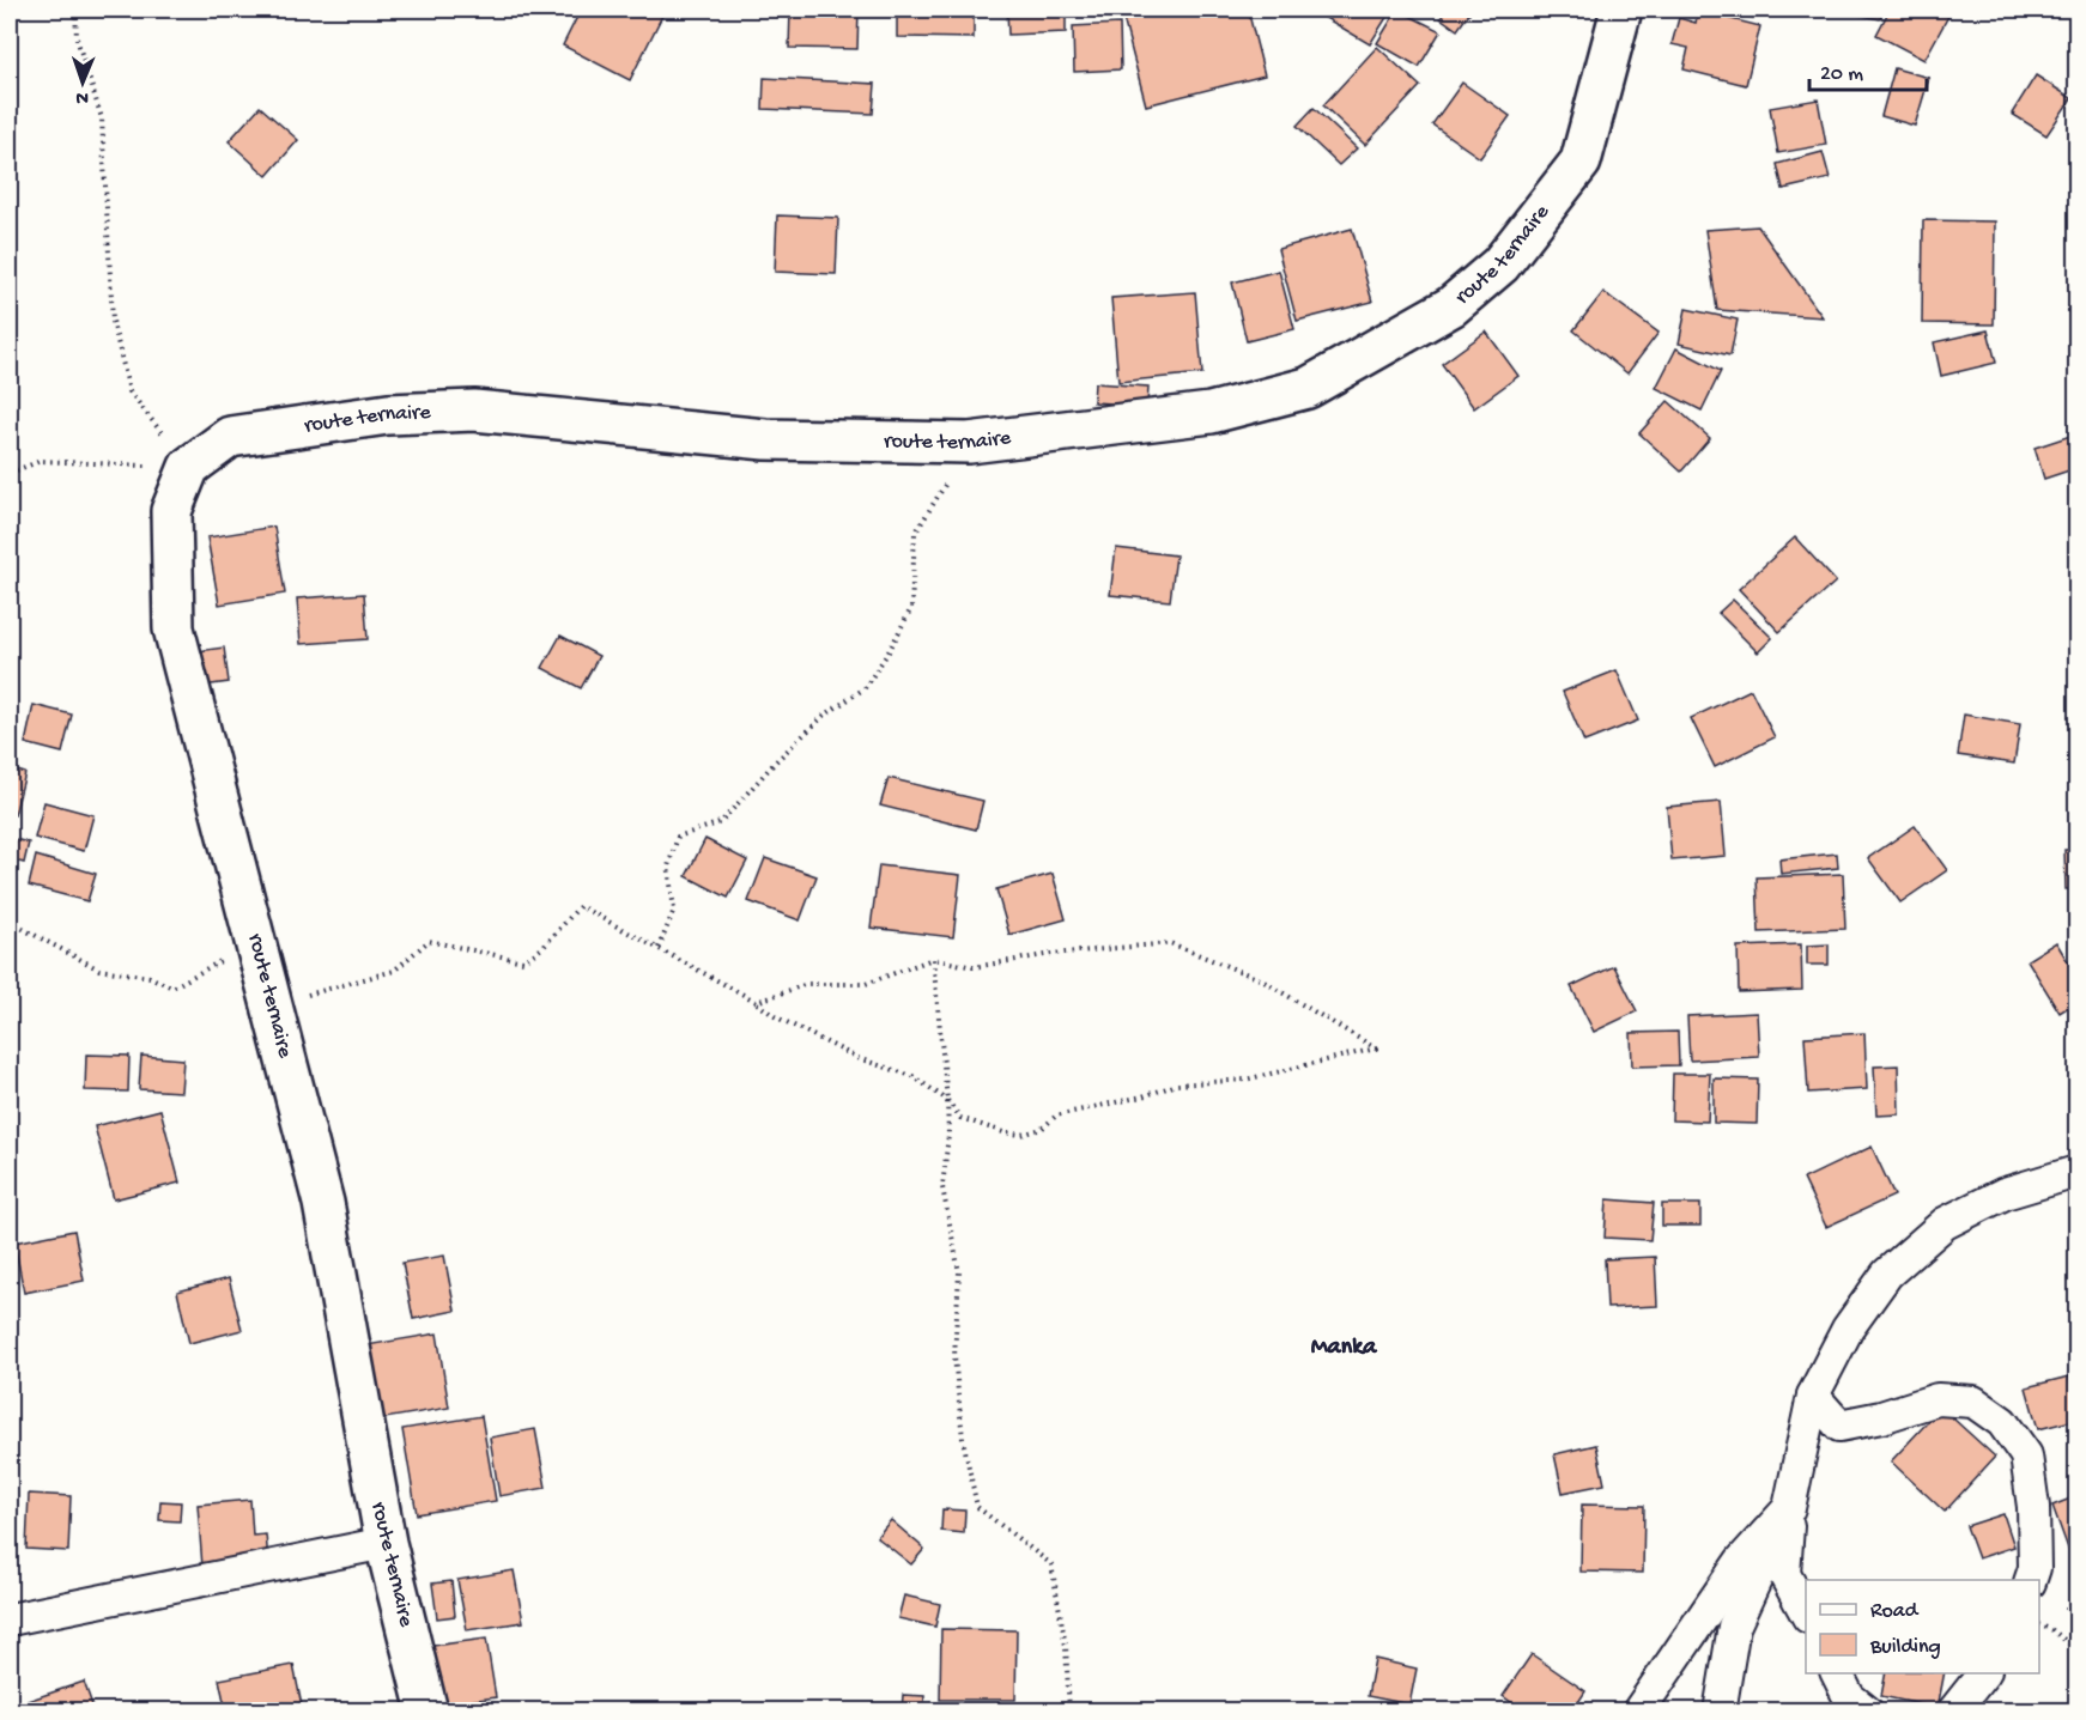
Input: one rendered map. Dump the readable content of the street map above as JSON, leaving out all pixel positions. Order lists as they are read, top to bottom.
{
  "streets": {
    "street": ["route ternaire"]
  },
  "districts": ["Manka"],
  "legend": ["Road", "Building"],
  "scale_bar": "20 m",
  "north": "bottom"
}
